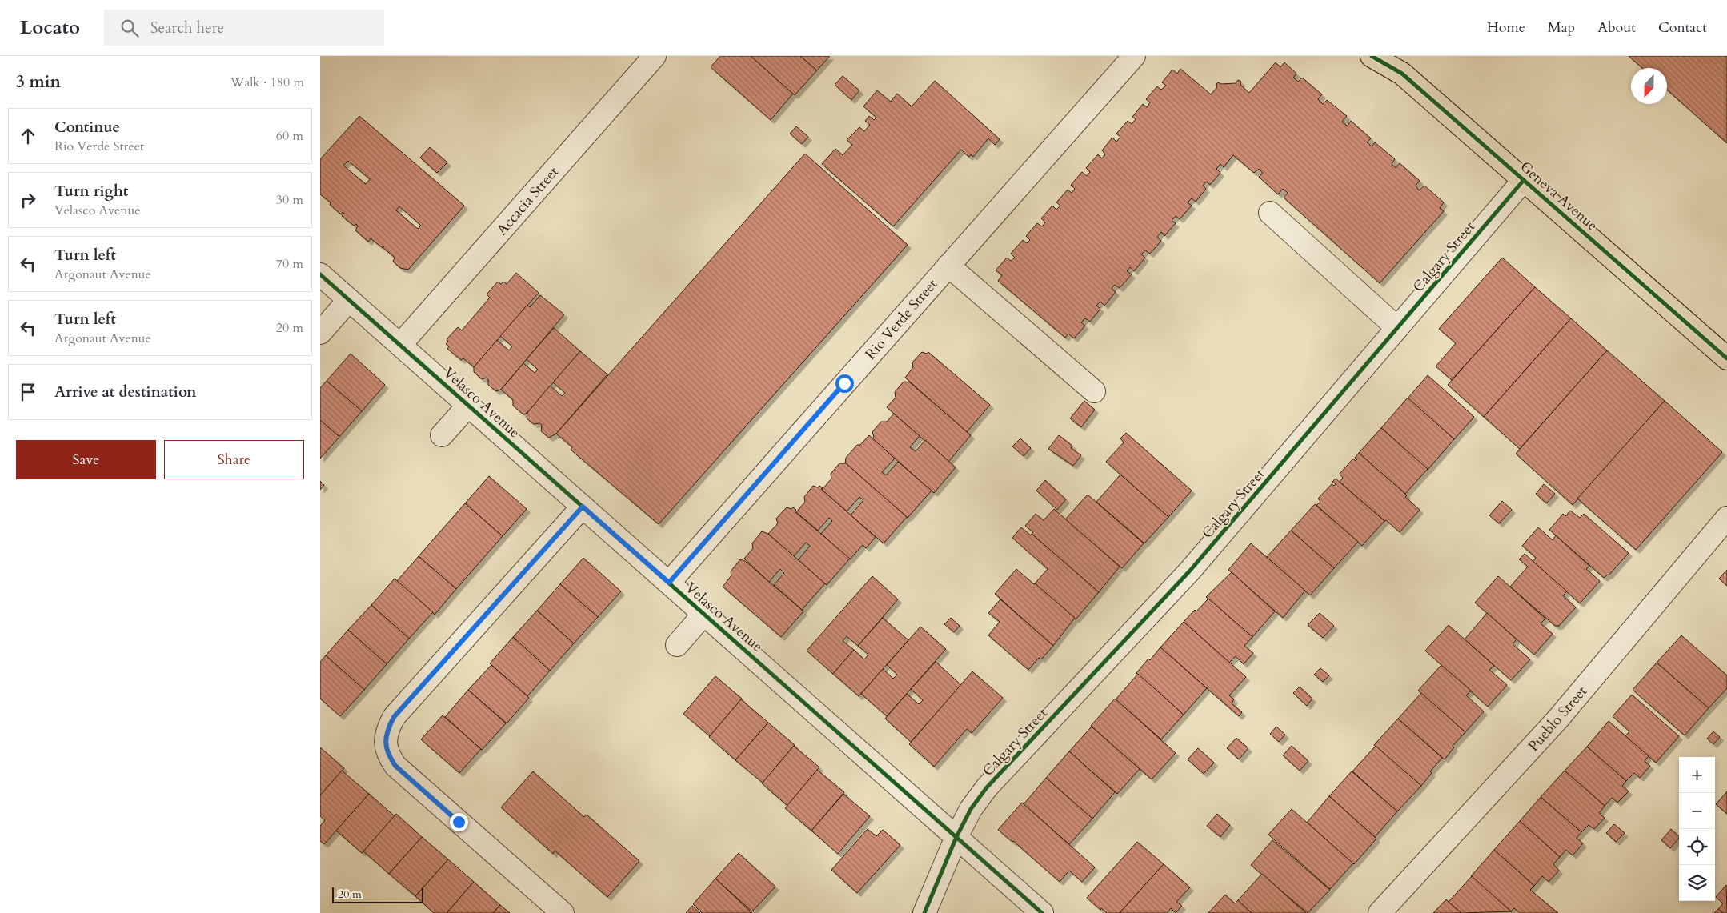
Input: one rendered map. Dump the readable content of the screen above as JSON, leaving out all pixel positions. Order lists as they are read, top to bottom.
{
  "streets": {
    "main road": ["Geneva Avenue"],
    "street": [
      "Accacia Street",
      "Calgary Street",
      "Rio Verde Street",
      "Velasco Avenue",
      "Pueblo Street"
    ]
  },
  "crossings": [
    ["Geneva Avenue", "Calgary Street"],
    ["Accacia Street", "Velasco Avenue"],
    ["Calgary Street", "Velasco Avenue"],
    ["Rio Verde Street", "Velasco Avenue"]
  ],
  "scale_bar": "20 m",
  "north": "bottom",
  "page": {
    "header": "Locato",
    "search": "Search here",
    "nav": [
      "Home",
      "Map",
      "About",
      "Contact"
    ],
    "heading": ["3 min", "Walk · 180 m"],
    "list": [
      ["Continue", "Rio Verde Street", "60 m"],
      ["Turn right", "Velasco Avenue", "30 m"],
      ["Turn left", "Argonaut Avenue", "70 m"],
      ["Turn left", "Argonaut Avenue", "20 m"],
      "Arrive at destination"
    ],
    "buttons": ["Save", "Share"],
    "map_buttons": ["+", "−"],
    "scale": "20 m"
  }
}
